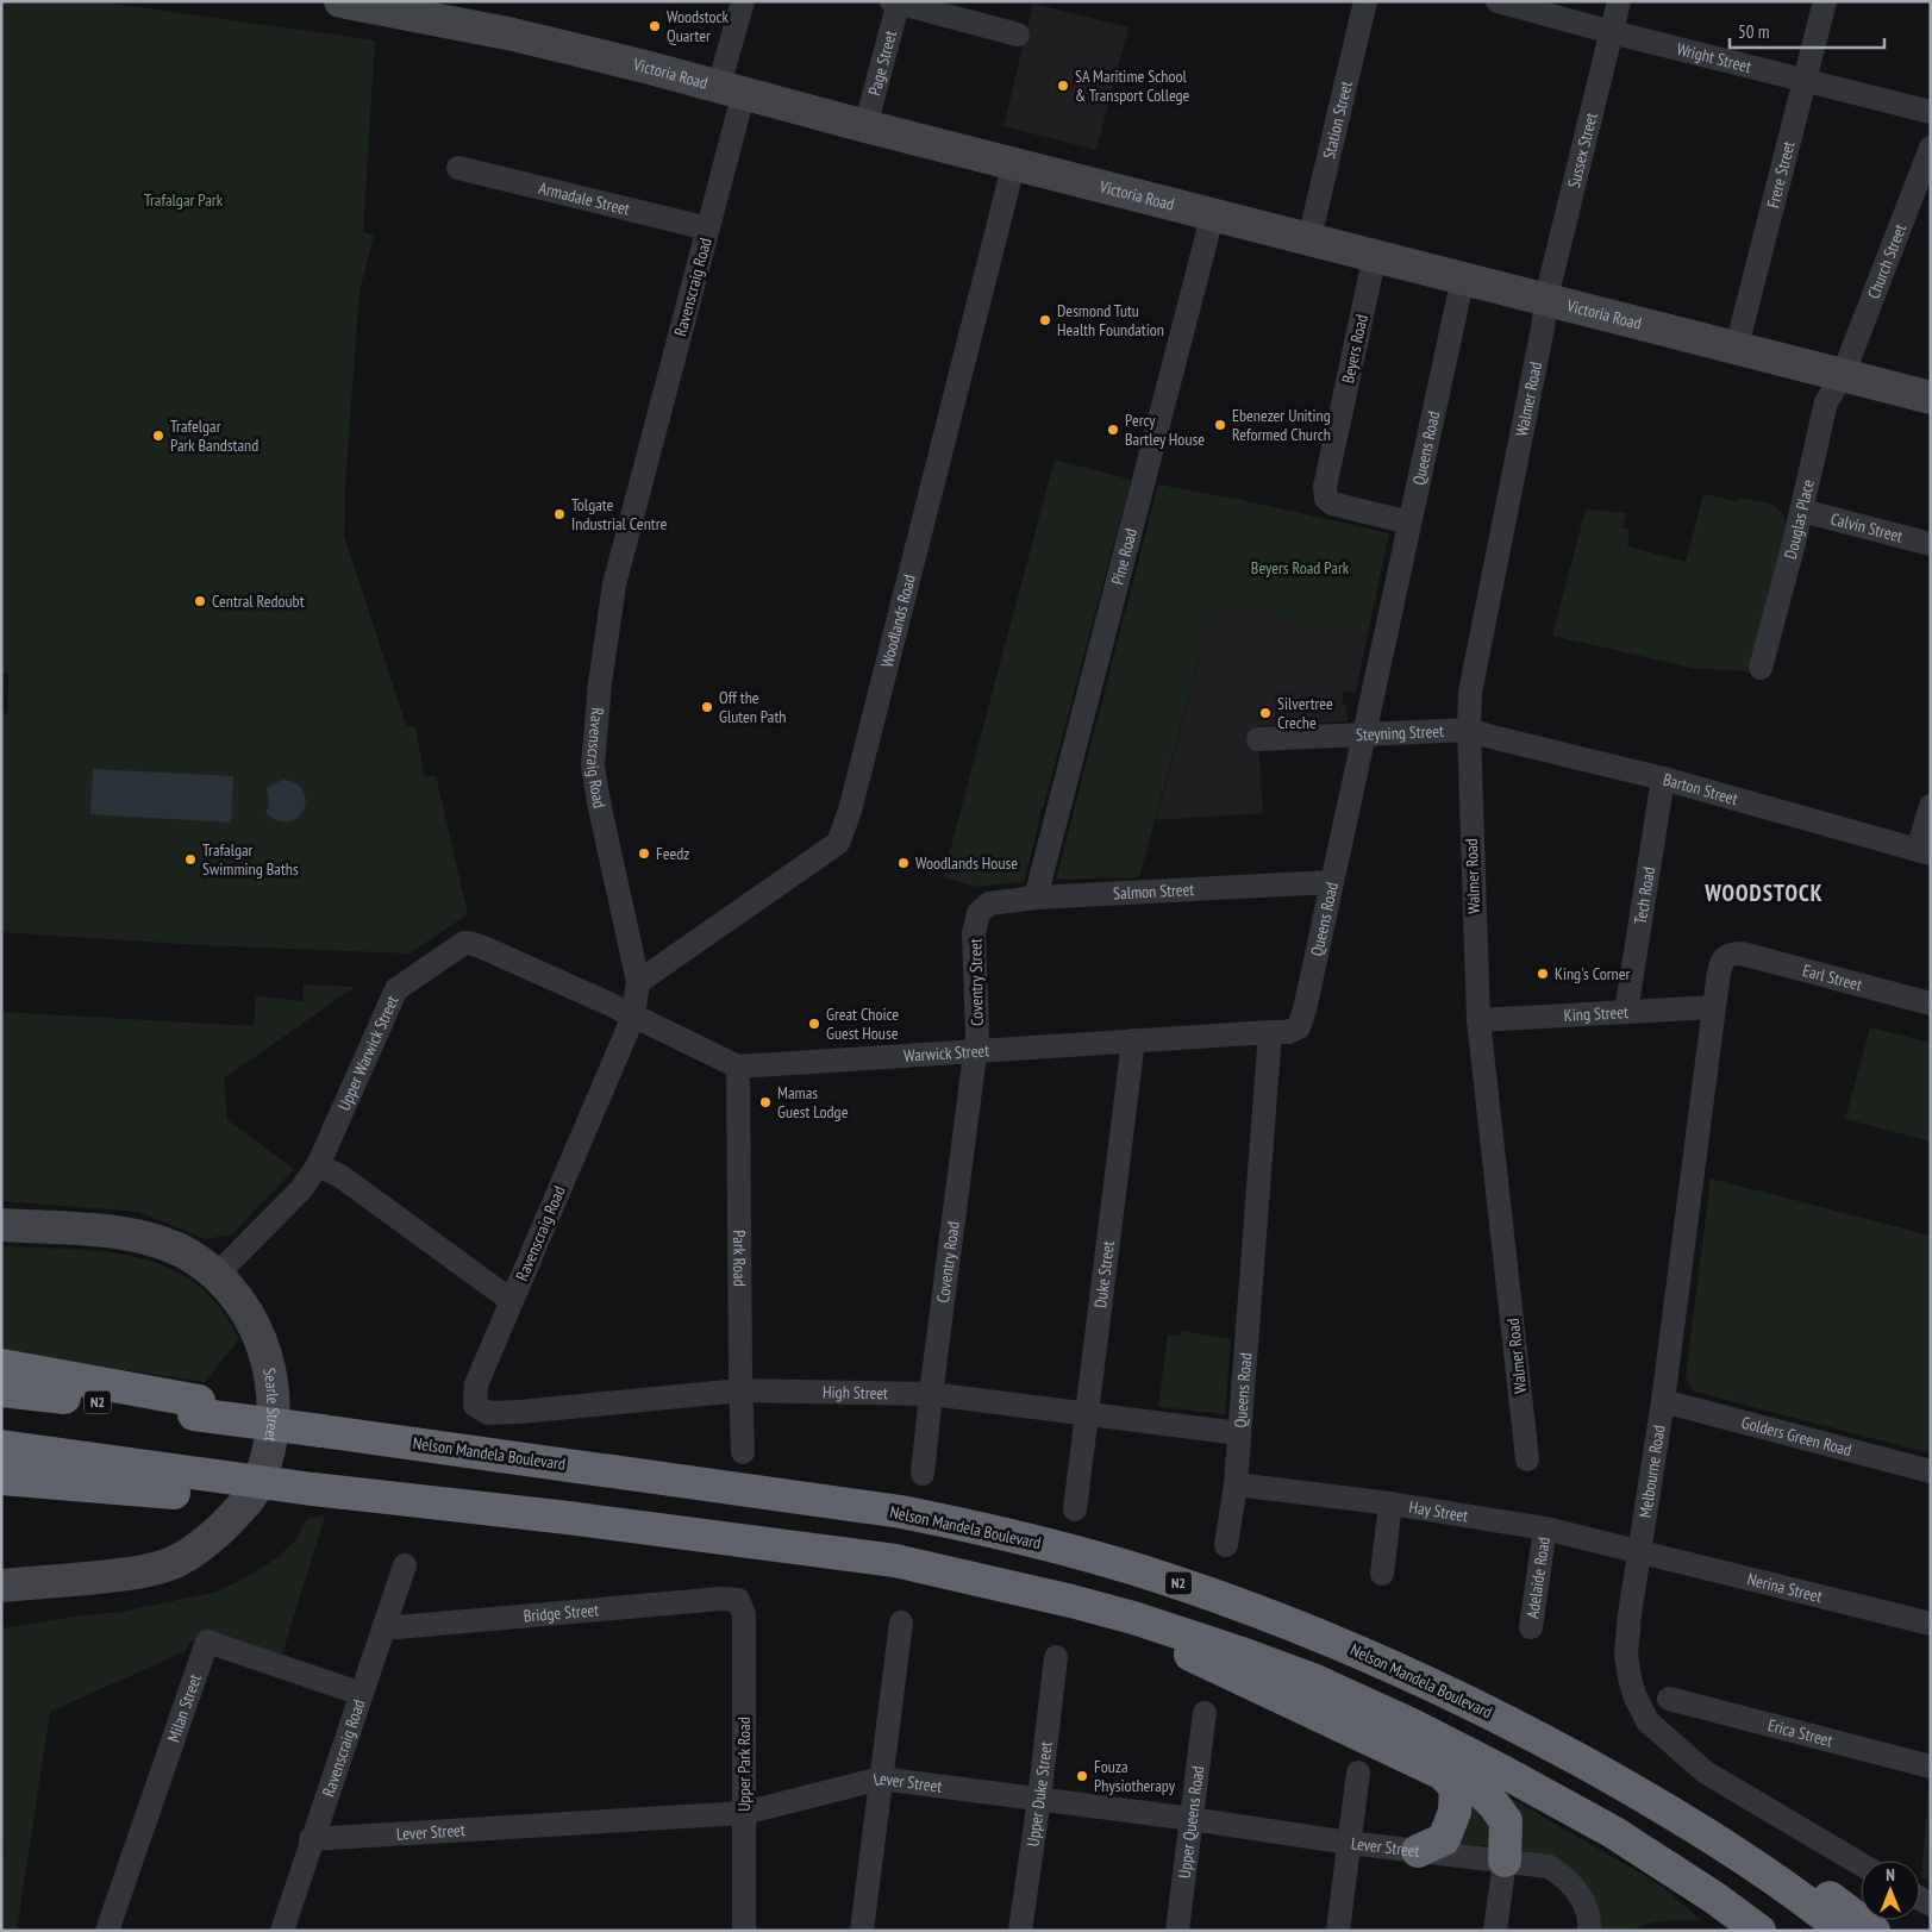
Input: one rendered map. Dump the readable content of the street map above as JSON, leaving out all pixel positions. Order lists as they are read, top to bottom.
{
  "streets": {
    "highway": ["N2", "Nelson Mandela Boulevard"],
    "main road": ["Victoria Road", "Searle Street"],
    "street": [
      "Wright Street",
      "Page Street",
      "Station Street",
      "Sussex Street",
      "Frere Street",
      "Armadale Street",
      "Church Street",
      "Ravenscraig Road",
      "Beyers Road",
      "Walmer Road",
      "Queens Road",
      "Douglas Place",
      "Calvin Street",
      "Pine Road",
      "Woodlands Road",
      "Steyning Street",
      "Barton Street",
      "Salmon Street",
      "Tech Road",
      "Earl Street",
      "Coventry Street",
      "King Street",
      "Upper Warwick Street",
      "Warwick Street",
      "Park Road",
      "Coventry Road",
      "Duke Street",
      "High Street",
      "Golders Green Road",
      "Melbourne Road",
      "Hay Street",
      "Adelaide Road",
      "Nerina Street",
      "Bridge Street",
      "Milan Street",
      "Erica Street",
      "Upper Park Road",
      "Lever Street",
      "Upper Duke Street",
      "Upper Queens Road"
    ]
  },
  "crossings": [
    ["Wright Street", "Sussex Street"],
    ["Wright Street", "Frere Street"],
    ["Page Street", "Victoria Road"],
    ["Victoria Road", "Station Street"],
    ["Victoria Road", "Sussex Street"],
    ["Victoria Road", "Frere Street"],
    ["Victoria Road", "Church Street"],
    ["Victoria Road", "Ravenscraig Road"],
    ["Victoria Road", "Beyers Road"],
    ["Victoria Road", "Walmer Road"],
    ["Victoria Road", "Queens Road"],
    ["Victoria Road", "Douglas Place"],
    ["Victoria Road", "Pine Road"],
    ["Victoria Road", "Woodlands Road"],
    ["Sussex Street", "Walmer Road"],
    ["Armadale Street", "Ravenscraig Road"],
    ["Church Street", "Douglas Place"],
    ["Ravenscraig Road", "Woodlands Road"],
    ["Ravenscraig Road", "Upper Warwick Street"],
    ["Ravenscraig Road", "Warwick Street"],
    ["Ravenscraig Road", "High Street"],
    ["Ravenscraig Road", "Bridge Street"],
    ["Ravenscraig Road", "Milan Street"],
    ["Ravenscraig Road", "Lever Street"],
    ["Beyers Road", "Queens Road"],
    ["Walmer Road", "Steyning Street"],
    ["Walmer Road", "Barton Street"],
    ["Walmer Road", "King Street"],
    ["Queens Road", "Steyning Street"],
    ["Queens Road", "Salmon Street"],
    ["Queens Road", "Warwick Street"],
    ["Queens Road", "High Street"],
    ["Queens Road", "Hay Street"],
    ["Douglas Place", "Calvin Street"],
    ["Pine Road", "Salmon Street"],
    ["Steyning Street", "Barton Street"],
    ["Barton Street", "Tech Road"],
    ["Salmon Street", "Coventry Street"],
    ["Tech Road", "King Street"],
    ["Earl Street", "Melbourne Road"],
    ["Coventry Street", "Warwick Street"],
    ["Coventry Street", "Coventry Road"],
    ["King Street", "Melbourne Road"],
    ["Upper Warwick Street", "Warwick Street"],
    ["Upper Warwick Street", "Searle Street"],
    ["Warwick Street", "Park Road"],
    ["Warwick Street", "Coventry Road"],
    ["Warwick Street", "Duke Street"],
    ["Park Road", "High Street"],
    ["Coventry Road", "High Street"],
    ["Duke Street", "High Street"],
    ["Golders Green Road", "Melbourne Road"],
    ["Melbourne Road", "Hay Street"],
    ["Melbourne Road", "Nerina Street"],
    ["Hay Street", "Adelaide Road"],
    ["Hay Street", "Nerina Street"],
    ["Bridge Street", "Upper Park Road"],
    ["Upper Park Road", "Lever Street"],
    ["Lever Street", "Upper Duke Street"],
    ["Lever Street", "Upper Queens Road"]
  ],
  "districts": ["WOODSTOCK"],
  "parks": ["Trafalgar Park", "Beyers Road Park"],
  "places": [
    "Woodstock Quarter",
    "SA Maritime School & Transport College",
    "Desmond Tutu Health Foundation",
    "Ebenezer Uniting Reformed Church",
    "Percy Bartley House",
    "Trafelgar Park Bandstand",
    "Tolgate Industrial Centre",
    "Central Redoubt",
    "Off the Gluten Path",
    "Silvertree Creche",
    "Feedz",
    "Trafalgar Swimming Baths",
    "Woodlands House",
    "King's Corner",
    "Great Choice Guest House",
    "Mamas Guest Lodge",
    "Fouza Physiotherapy"
  ],
  "scale_bar": "50 m",
  "north": "top"
}
